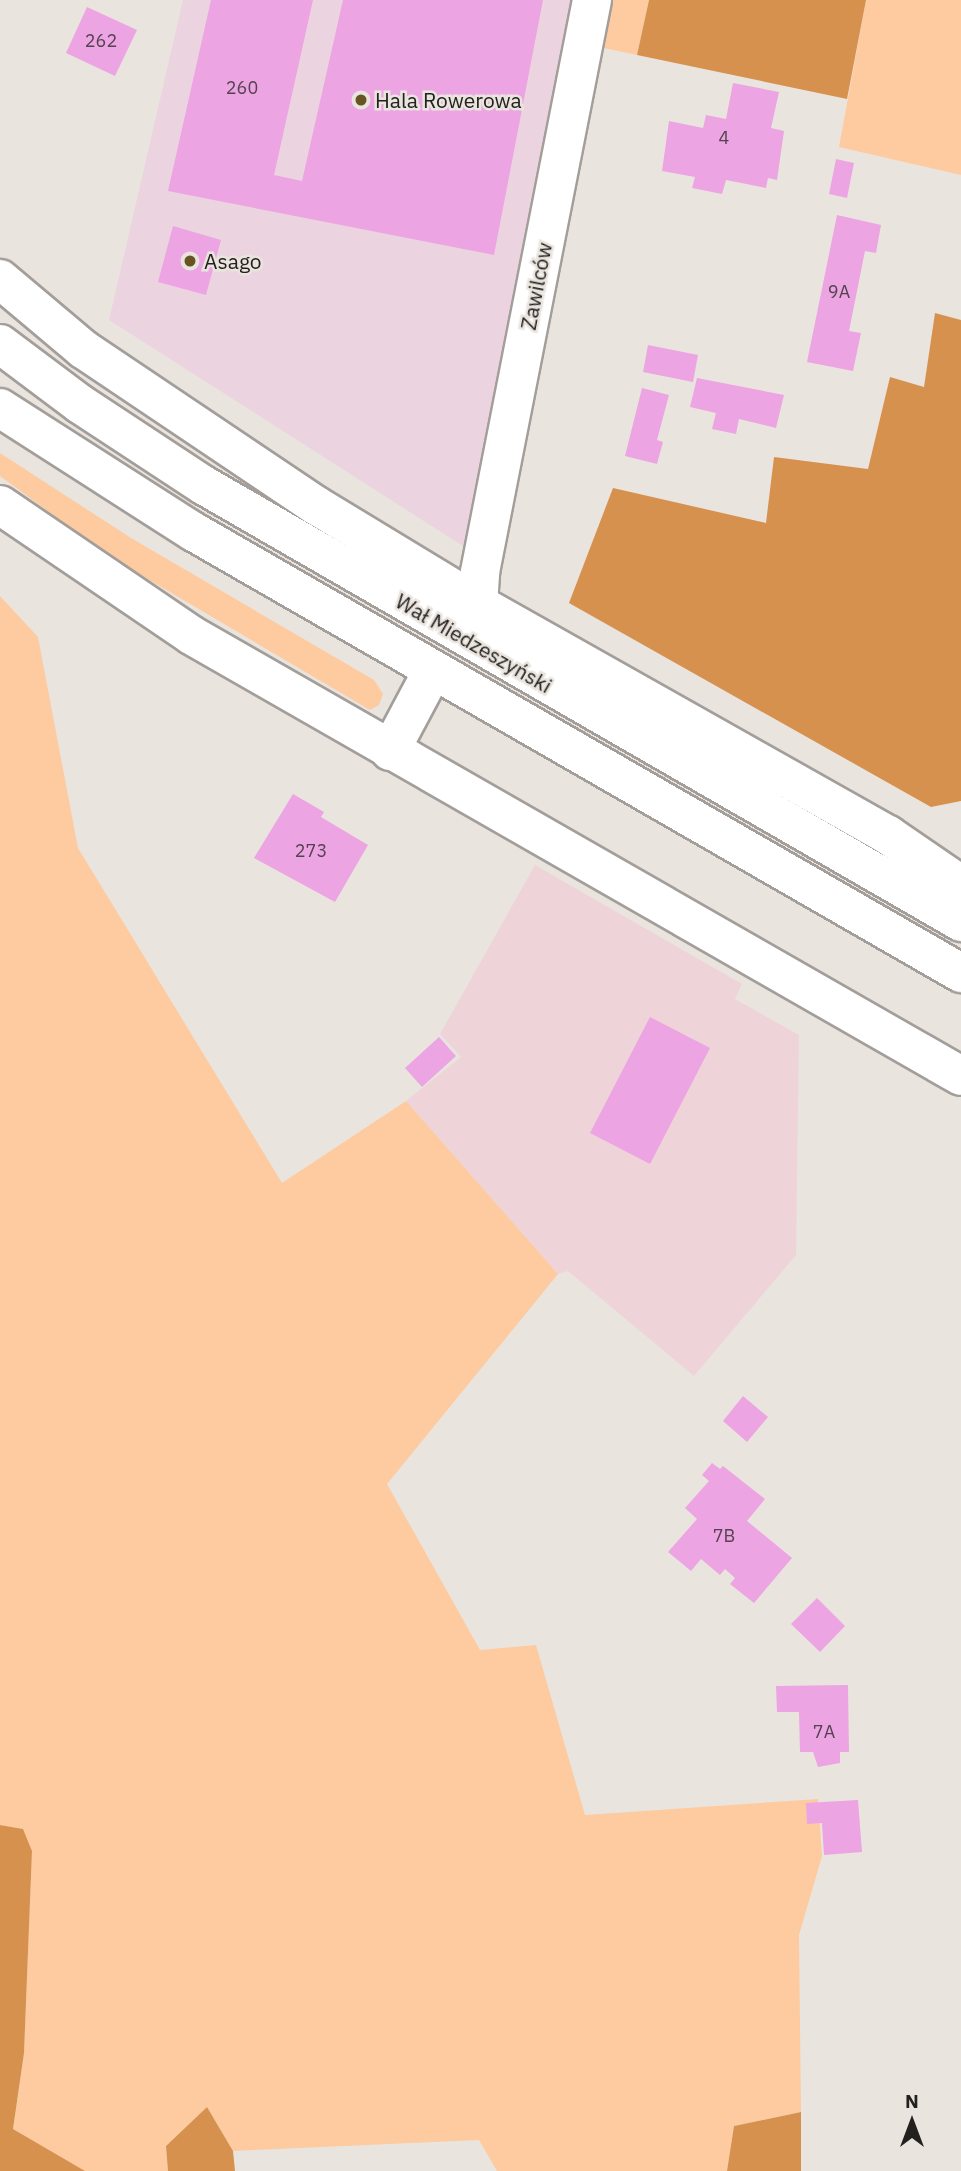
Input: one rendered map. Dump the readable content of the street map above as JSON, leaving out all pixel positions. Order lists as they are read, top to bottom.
{
  "streets": {
    "main road": ["Zawilców", "Wał Miedzeszyński"]
  },
  "places": ["Hala Rowerowa", "Asago"],
  "house_numbers": [
    "262",
    "260",
    "4",
    "9A",
    "273",
    "7B",
    "7A"
  ],
  "north": "top"
}
